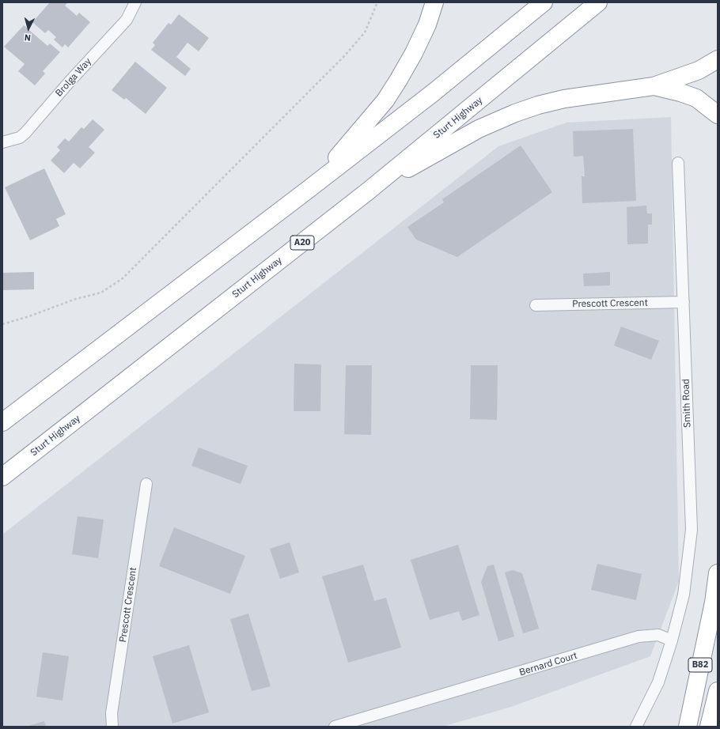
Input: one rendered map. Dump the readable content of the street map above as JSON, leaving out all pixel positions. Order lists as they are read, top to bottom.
{
  "streets": {
    "highway": ["Sturt Highway", "A20", "B82"],
    "street": [
      "Brolga Way",
      "Prescott Crescent",
      "Smith Road",
      "Bernard Court"
    ]
  },
  "crossings": [
    ["Prescott Crescent", "Smith Road"],
    ["Smith Road", "Bernard Court"]
  ],
  "north": "bottom"
}
